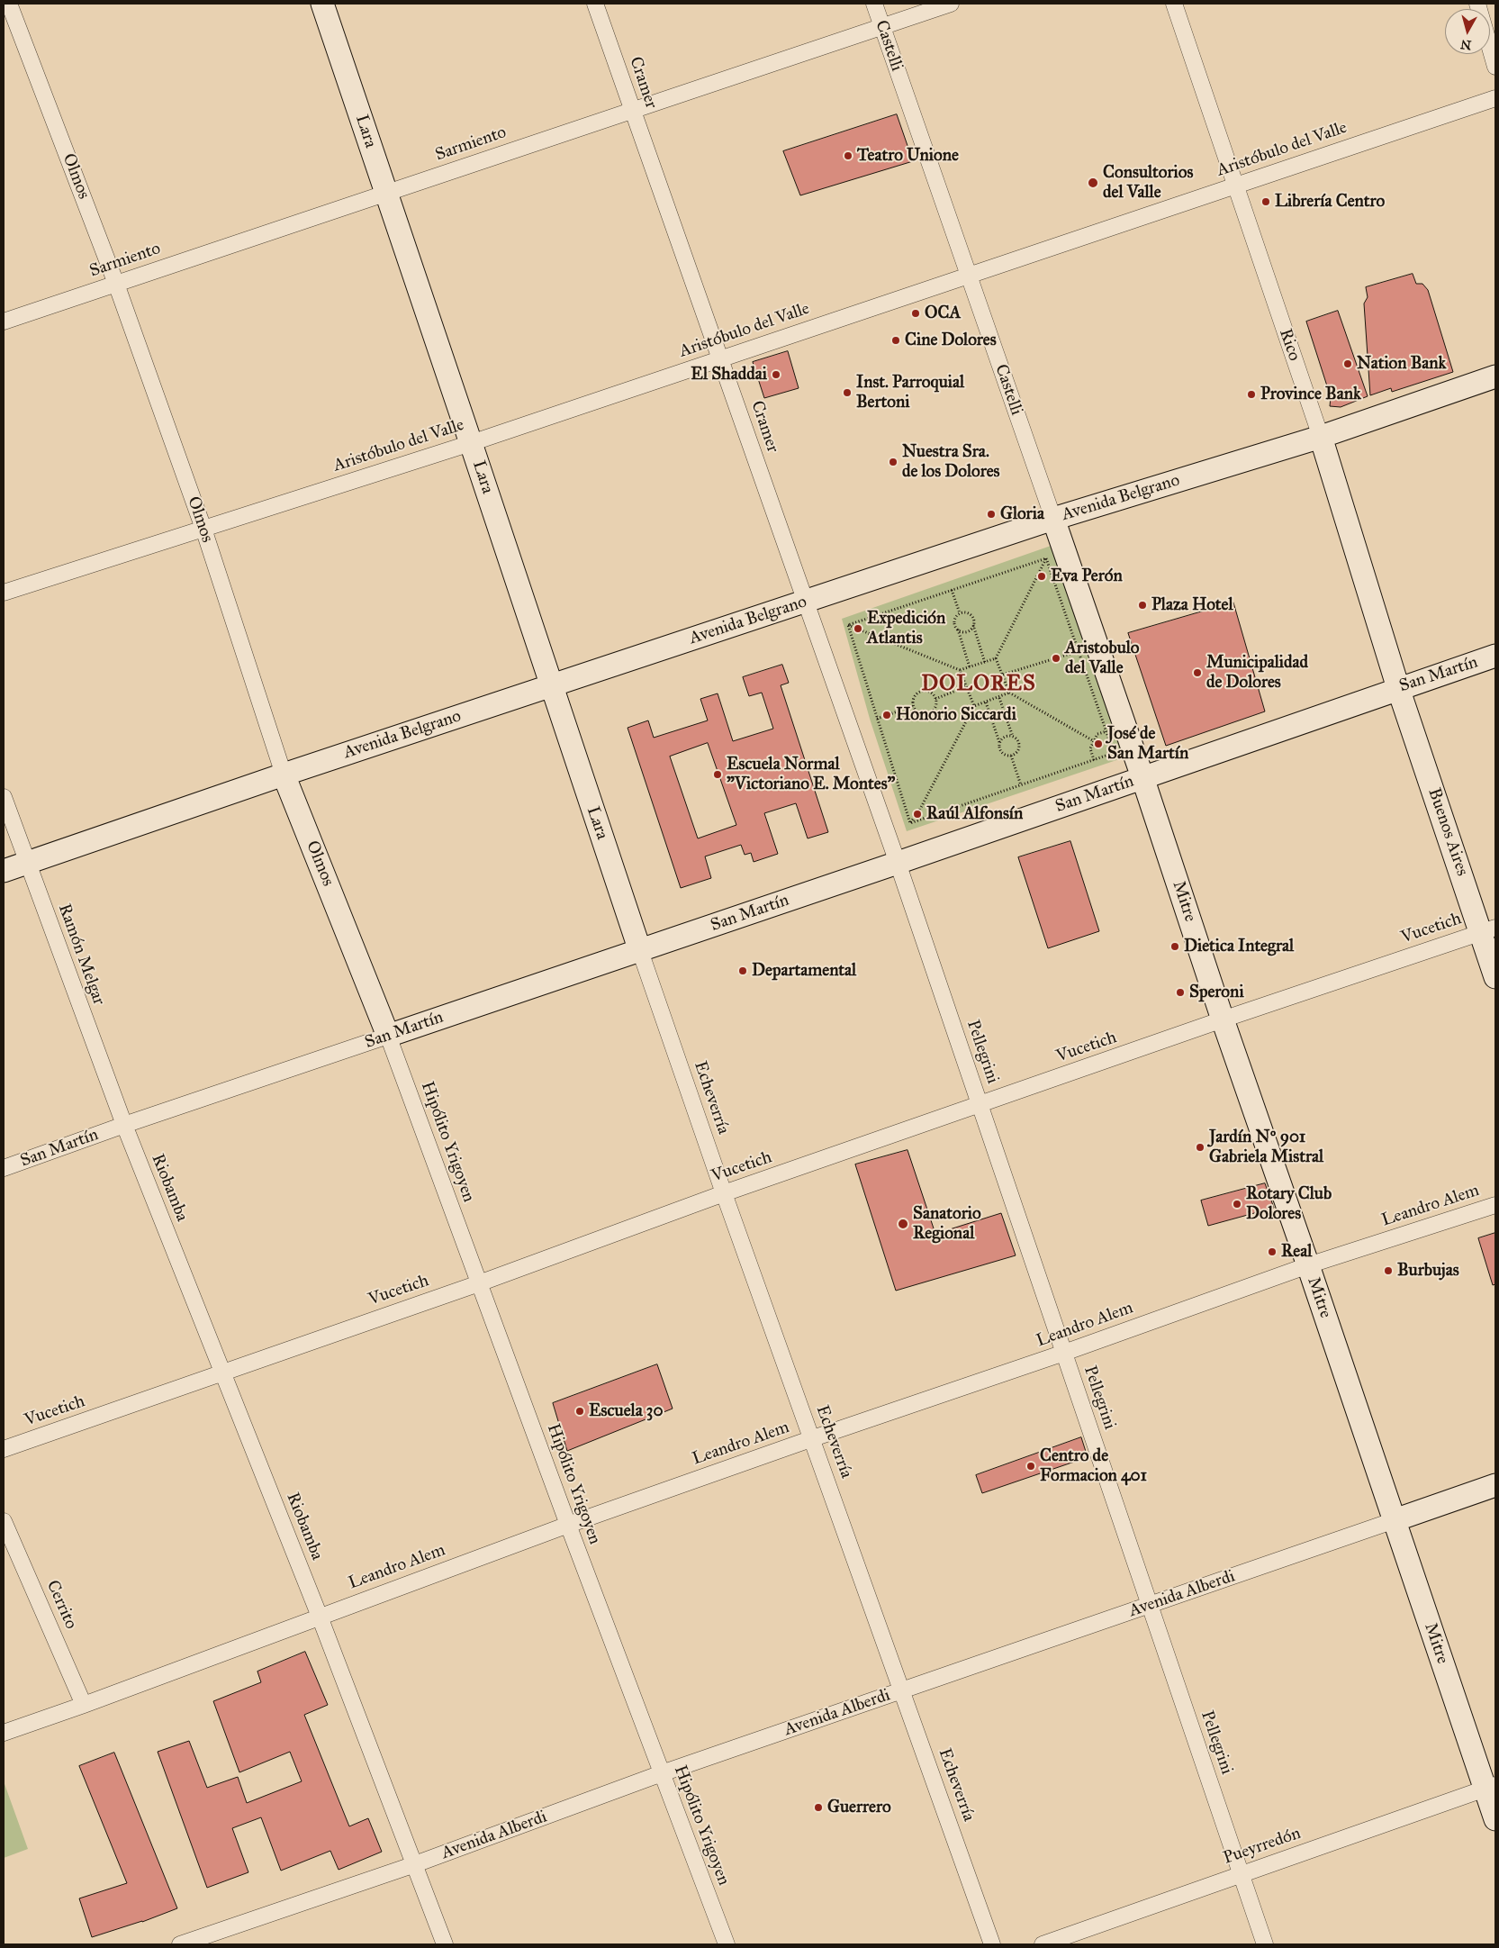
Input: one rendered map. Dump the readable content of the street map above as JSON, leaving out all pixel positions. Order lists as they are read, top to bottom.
{
  "streets": {
    "main road": [
      "Castelli",
      "Lara",
      "Olmos",
      "Rico",
      "Avenida Belgrano",
      "San Martín",
      "Buenos Aires",
      "Mitre",
      "Avenida Alberdi"
    ],
    "street": [
      "Cramer",
      "Sarmiento",
      "Aristóbulo del Valle",
      "Vucetich",
      "Ramón Melgar",
      "Pellegrini",
      "Echeverría",
      "Hipólito Yrigoyen",
      "Riobamba",
      "Leandro Alem",
      "Cerrito",
      "Pueyrredón"
    ]
  },
  "crossings": [
    ["Castelli", "Sarmiento"],
    ["Castelli", "Aristóbulo del Valle"],
    ["Castelli", "Avenida Belgrano"],
    ["Castelli", "San Martín"],
    ["Castelli", "Mitre"],
    ["Cramer", "Sarmiento"],
    ["Cramer", "Aristóbulo del Valle"],
    ["Cramer", "Avenida Belgrano"],
    ["Cramer", "San Martín"],
    ["Cramer", "Pellegrini"],
    ["Lara", "Sarmiento"],
    ["Lara", "Aristóbulo del Valle"],
    ["Lara", "Avenida Belgrano"],
    ["Lara", "San Martín"],
    ["Lara", "Echeverría"],
    ["Sarmiento", "Olmos"],
    ["Aristóbulo del Valle", "Olmos"],
    ["Aristóbulo del Valle", "Rico"],
    ["Olmos", "Avenida Belgrano"],
    ["Olmos", "San Martín"],
    ["Olmos", "Hipólito Yrigoyen"],
    ["Rico", "Avenida Belgrano"],
    ["Rico", "San Martín"],
    ["Rico", "Buenos Aires"],
    ["Avenida Belgrano", "Ramón Melgar"],
    ["San Martín", "Buenos Aires"],
    ["San Martín", "Mitre"],
    ["San Martín", "Ramón Melgar"],
    ["San Martín", "Pellegrini"],
    ["San Martín", "Echeverría"],
    ["San Martín", "Hipólito Yrigoyen"],
    ["San Martín", "Riobamba"],
    ["Buenos Aires", "Vucetich"],
    ["Mitre", "Vucetich"],
    ["Mitre", "Leandro Alem"],
    ["Mitre", "Avenida Alberdi"],
    ["Mitre", "Pueyrredón"],
    ["Vucetich", "Pellegrini"],
    ["Vucetich", "Echeverría"],
    ["Vucetich", "Hipólito Yrigoyen"],
    ["Vucetich", "Riobamba"],
    ["Ramón Melgar", "Riobamba"],
    ["Pellegrini", "Leandro Alem"],
    ["Pellegrini", "Avenida Alberdi"],
    ["Pellegrini", "Pueyrredón"],
    ["Echeverría", "Leandro Alem"],
    ["Echeverría", "Avenida Alberdi"],
    ["Hipólito Yrigoyen", "Leandro Alem"],
    ["Hipólito Yrigoyen", "Avenida Alberdi"],
    ["Riobamba", "Leandro Alem"],
    ["Riobamba", "Avenida Alberdi"],
    ["Leandro Alem", "Cerrito"]
  ],
  "districts": ["DOLORES"],
  "places": [
    "Teatro Unione",
    "Consultorios del Valle",
    "Librería Centro",
    "OCA",
    "Cine Dolores",
    "Nation Bank",
    "El Shaddai",
    "Inst. Parroquial Bertoni",
    "Province Bank",
    "Nuestra Sra. de los Dolores",
    "Gloria",
    "Eva Perón",
    "Plaza Hotel",
    "Expedición Atlantis",
    "Aristobulo del Valle",
    "Municipalidad de Dolores",
    "Honorio Siccardi",
    "José de San Martín",
    "Escuela Normal \"Victoriano E. Montes\"",
    "Raúl Alfonsín",
    "Dietica Integral",
    "Departamental",
    "Speroni",
    "Jardín Nº 901 Gabriela Mistral",
    "Rotary Club Dolores",
    "Sanatorio Regional",
    "Real",
    "Burbujas",
    "Escuela 30",
    "Centro de Formacion 401",
    "Guerrero"
  ],
  "north": "bottom"
}
